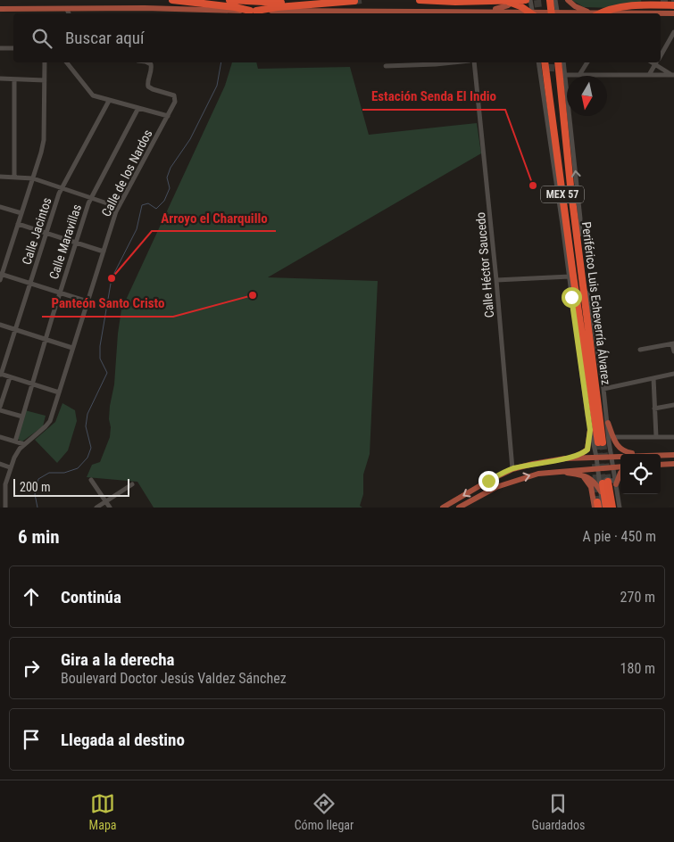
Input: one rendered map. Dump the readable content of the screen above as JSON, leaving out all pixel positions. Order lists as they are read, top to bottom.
{
  "streets": {
    "highway": ["MEX 57", "Periférico Luis Echeverría Álvarez"],
    "street": [
      "Calle de los Nardos",
      "Calle Jacintos",
      "Calle Maravillas",
      "Calle Héctor Saucedo"
    ]
  },
  "places": ["Estación Senda El Indio", "Arroyo el Charquillo", "Panteón Santo Cristo"],
  "scale_bar": "200 m",
  "north": "bottom",
  "page": {
    "search": "Buscar aquí",
    "scale": "200 m",
    "heading": ["6 min", "A pie · 450 m"],
    "list": [
      ["Continúa", "270 m"],
      ["Gira a la derecha", "Boulevard Doctor Jesús Valdez Sánchez", "180 m"],
      "Llegada al destino"
    ],
    "nav": ["Mapa", "Cómo llegar", "Guardados"]
  }
}
